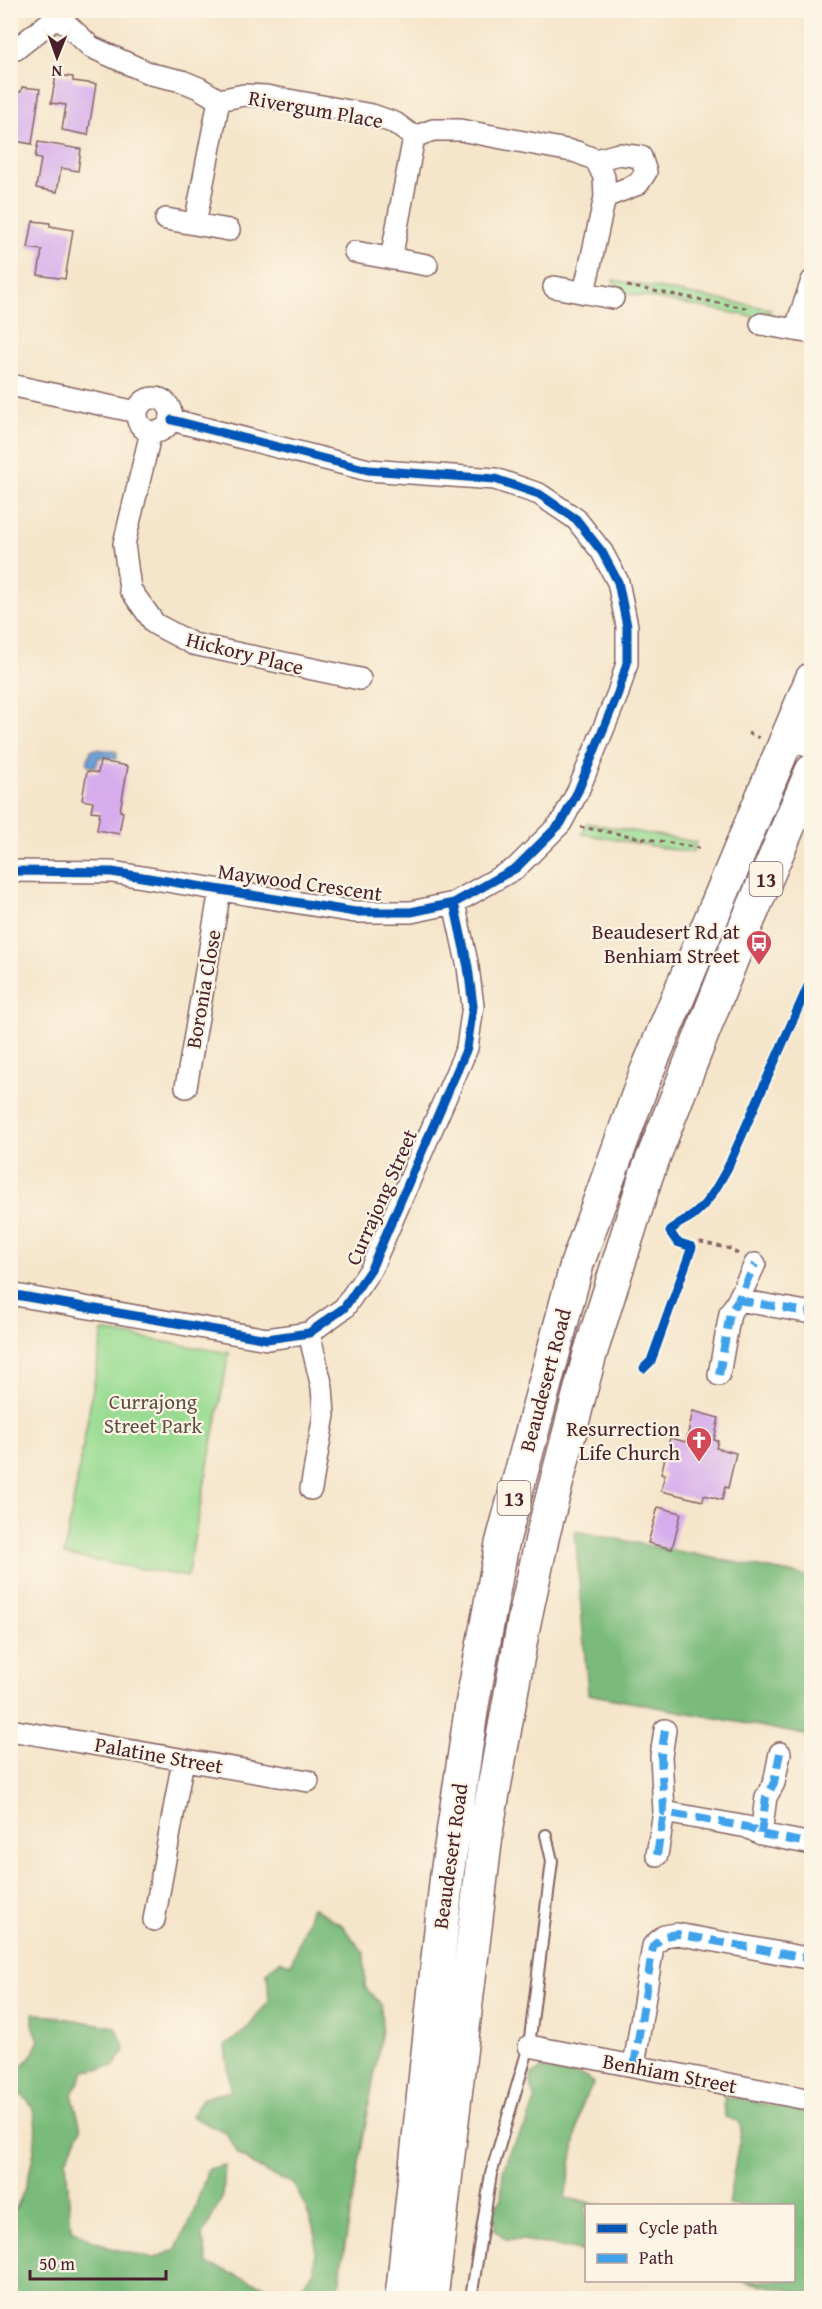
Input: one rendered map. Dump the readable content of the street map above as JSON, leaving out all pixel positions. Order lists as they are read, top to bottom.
{
  "streets": {
    "highway": ["13", "Beaudesert Road"],
    "street": [
      "Rivergum Place",
      "Hickory Place",
      "Maywood Crescent",
      "Boronia Close",
      "Currajong Street",
      "Palatine Street",
      "Benhiam Street"
    ]
  },
  "crossings": [
    ["Hickory Place", "Maywood Crescent"],
    ["Maywood Crescent", "Boronia Close"],
    ["Maywood Crescent", "Currajong Street"]
  ],
  "parks": ["Currajong Street Park"],
  "places": {
    "bus stop": ["Beaudesert Rd at Benhiam Street"],
    "church": ["Resurrection Life Church"]
  },
  "legend": ["Cycle path", "Path"],
  "scale_bar": "50 m",
  "north": "bottom"
}
